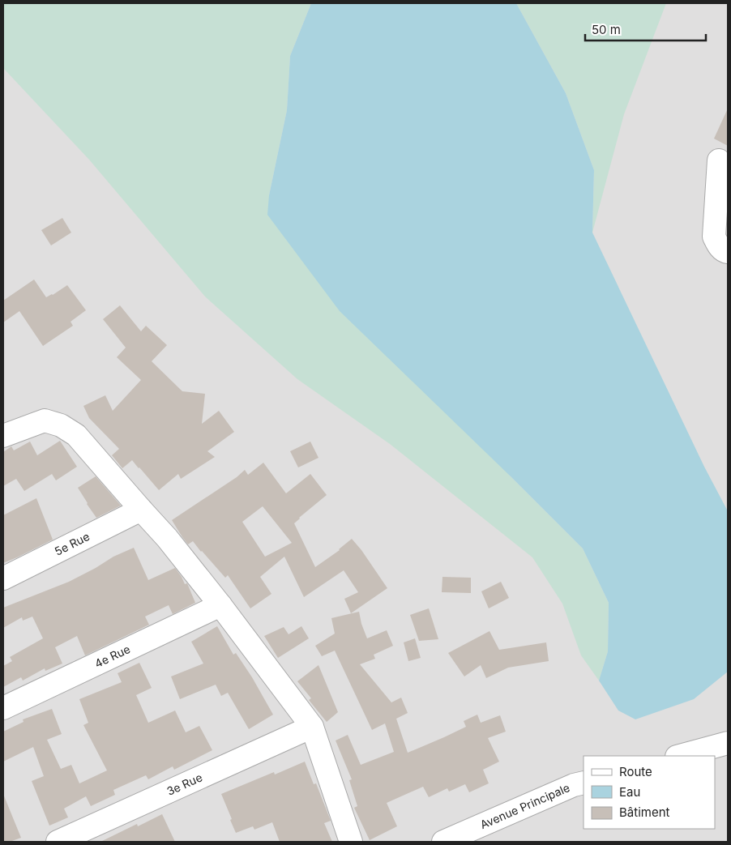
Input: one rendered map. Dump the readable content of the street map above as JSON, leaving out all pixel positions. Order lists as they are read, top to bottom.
{
  "streets": {
    "street": [
      "5e Rue",
      "4e Rue",
      "3e Rue",
      "Avenue Principale"
    ]
  },
  "legend": ["Route", "Eau", "Bâtiment"],
  "scale_bar": "50 m"
}
